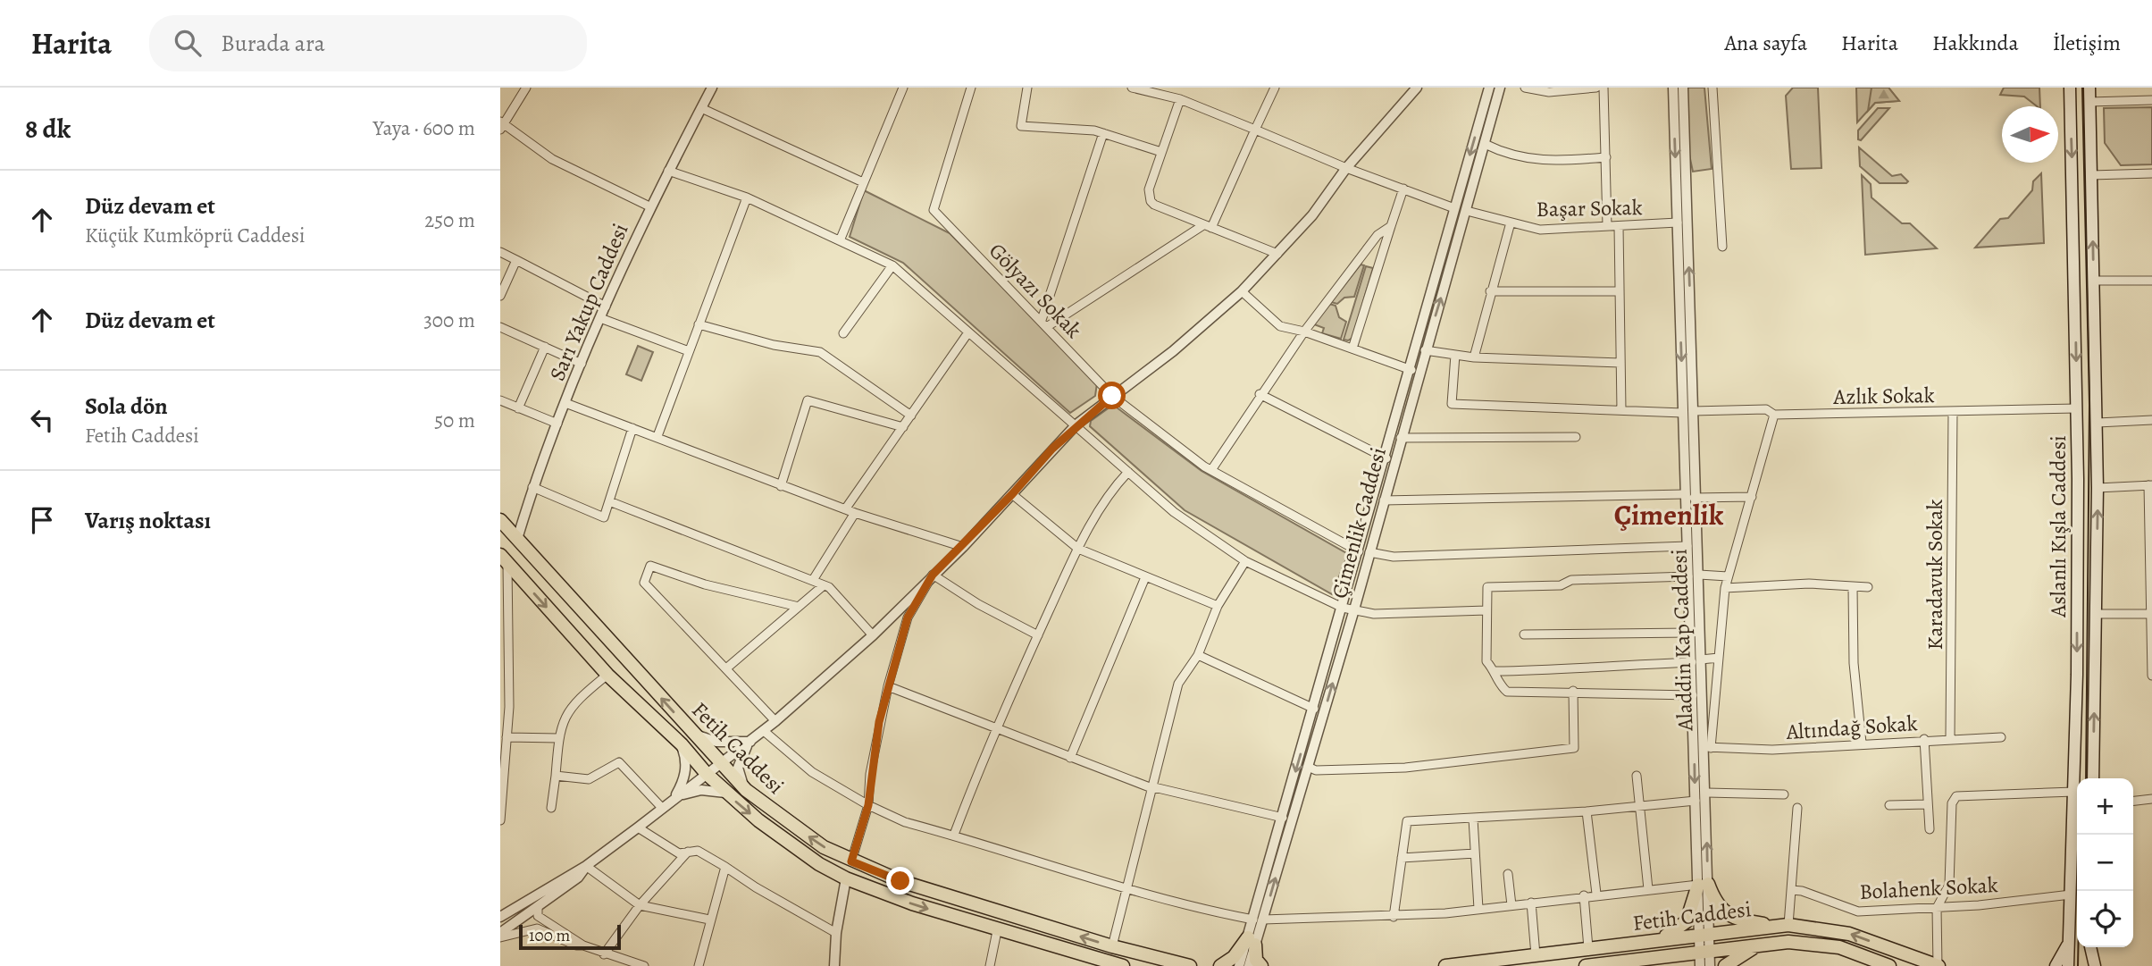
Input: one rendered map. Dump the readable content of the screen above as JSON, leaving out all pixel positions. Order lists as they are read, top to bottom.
{
  "streets": {
    "main road": ["Aslanlı Kışla Caddesi", "Fetih Caddesi"],
    "street": [
      "Başar Sokak",
      "Gölyazı Sokak",
      "Sarı Yakup Caddesi",
      "Azlık Sokak",
      "Çimenlik Caddesi",
      "Karadavuk Sokak",
      "Aladdin Kap Caddesi",
      "Altındağ Sokak",
      "Bolahenk Sokak"
    ]
  },
  "crossings": [
    ["Başar Sokak", "Çimenlik Caddesi"],
    ["Başar Sokak", "Aladdin Kap Caddesi"],
    ["Gölyazı Sokak", "Çimenlik Caddesi"],
    ["Sarı Yakup Caddesi", "Fetih Caddesi"],
    ["Azlık Sokak", "Aslanlı Kışla Caddesi"],
    ["Azlık Sokak", "Karadavuk Sokak"],
    ["Azlık Sokak", "Aladdin Kap Caddesi"],
    ["Aslanlı Kışla Caddesi", "Bolahenk Sokak"],
    ["Karadavuk Sokak", "Altındağ Sokak"],
    ["Aladdin Kap Caddesi", "Altındağ Sokak"],
    ["Aladdin Kap Caddesi", "Fetih Caddesi"]
  ],
  "districts": ["Çimenlik"],
  "scale_bar": "100 m",
  "north": "right",
  "page": {
    "header": "Harita",
    "search": "Burada ara",
    "nav": [
      "Ana sayfa",
      "Harita",
      "Hakkında",
      "İletişim"
    ],
    "heading": ["8 dk", "Yaya · 600 m"],
    "list": [
      ["Düz devam et", "Küçük Kumköprü Caddesi", "250 m"],
      ["Düz devam et", "300 m"],
      ["Sola dön", "Fetih Caddesi", "50 m"],
      "Varış noktası"
    ],
    "map_buttons": ["+", "−"],
    "scale": "100 m"
  }
}
